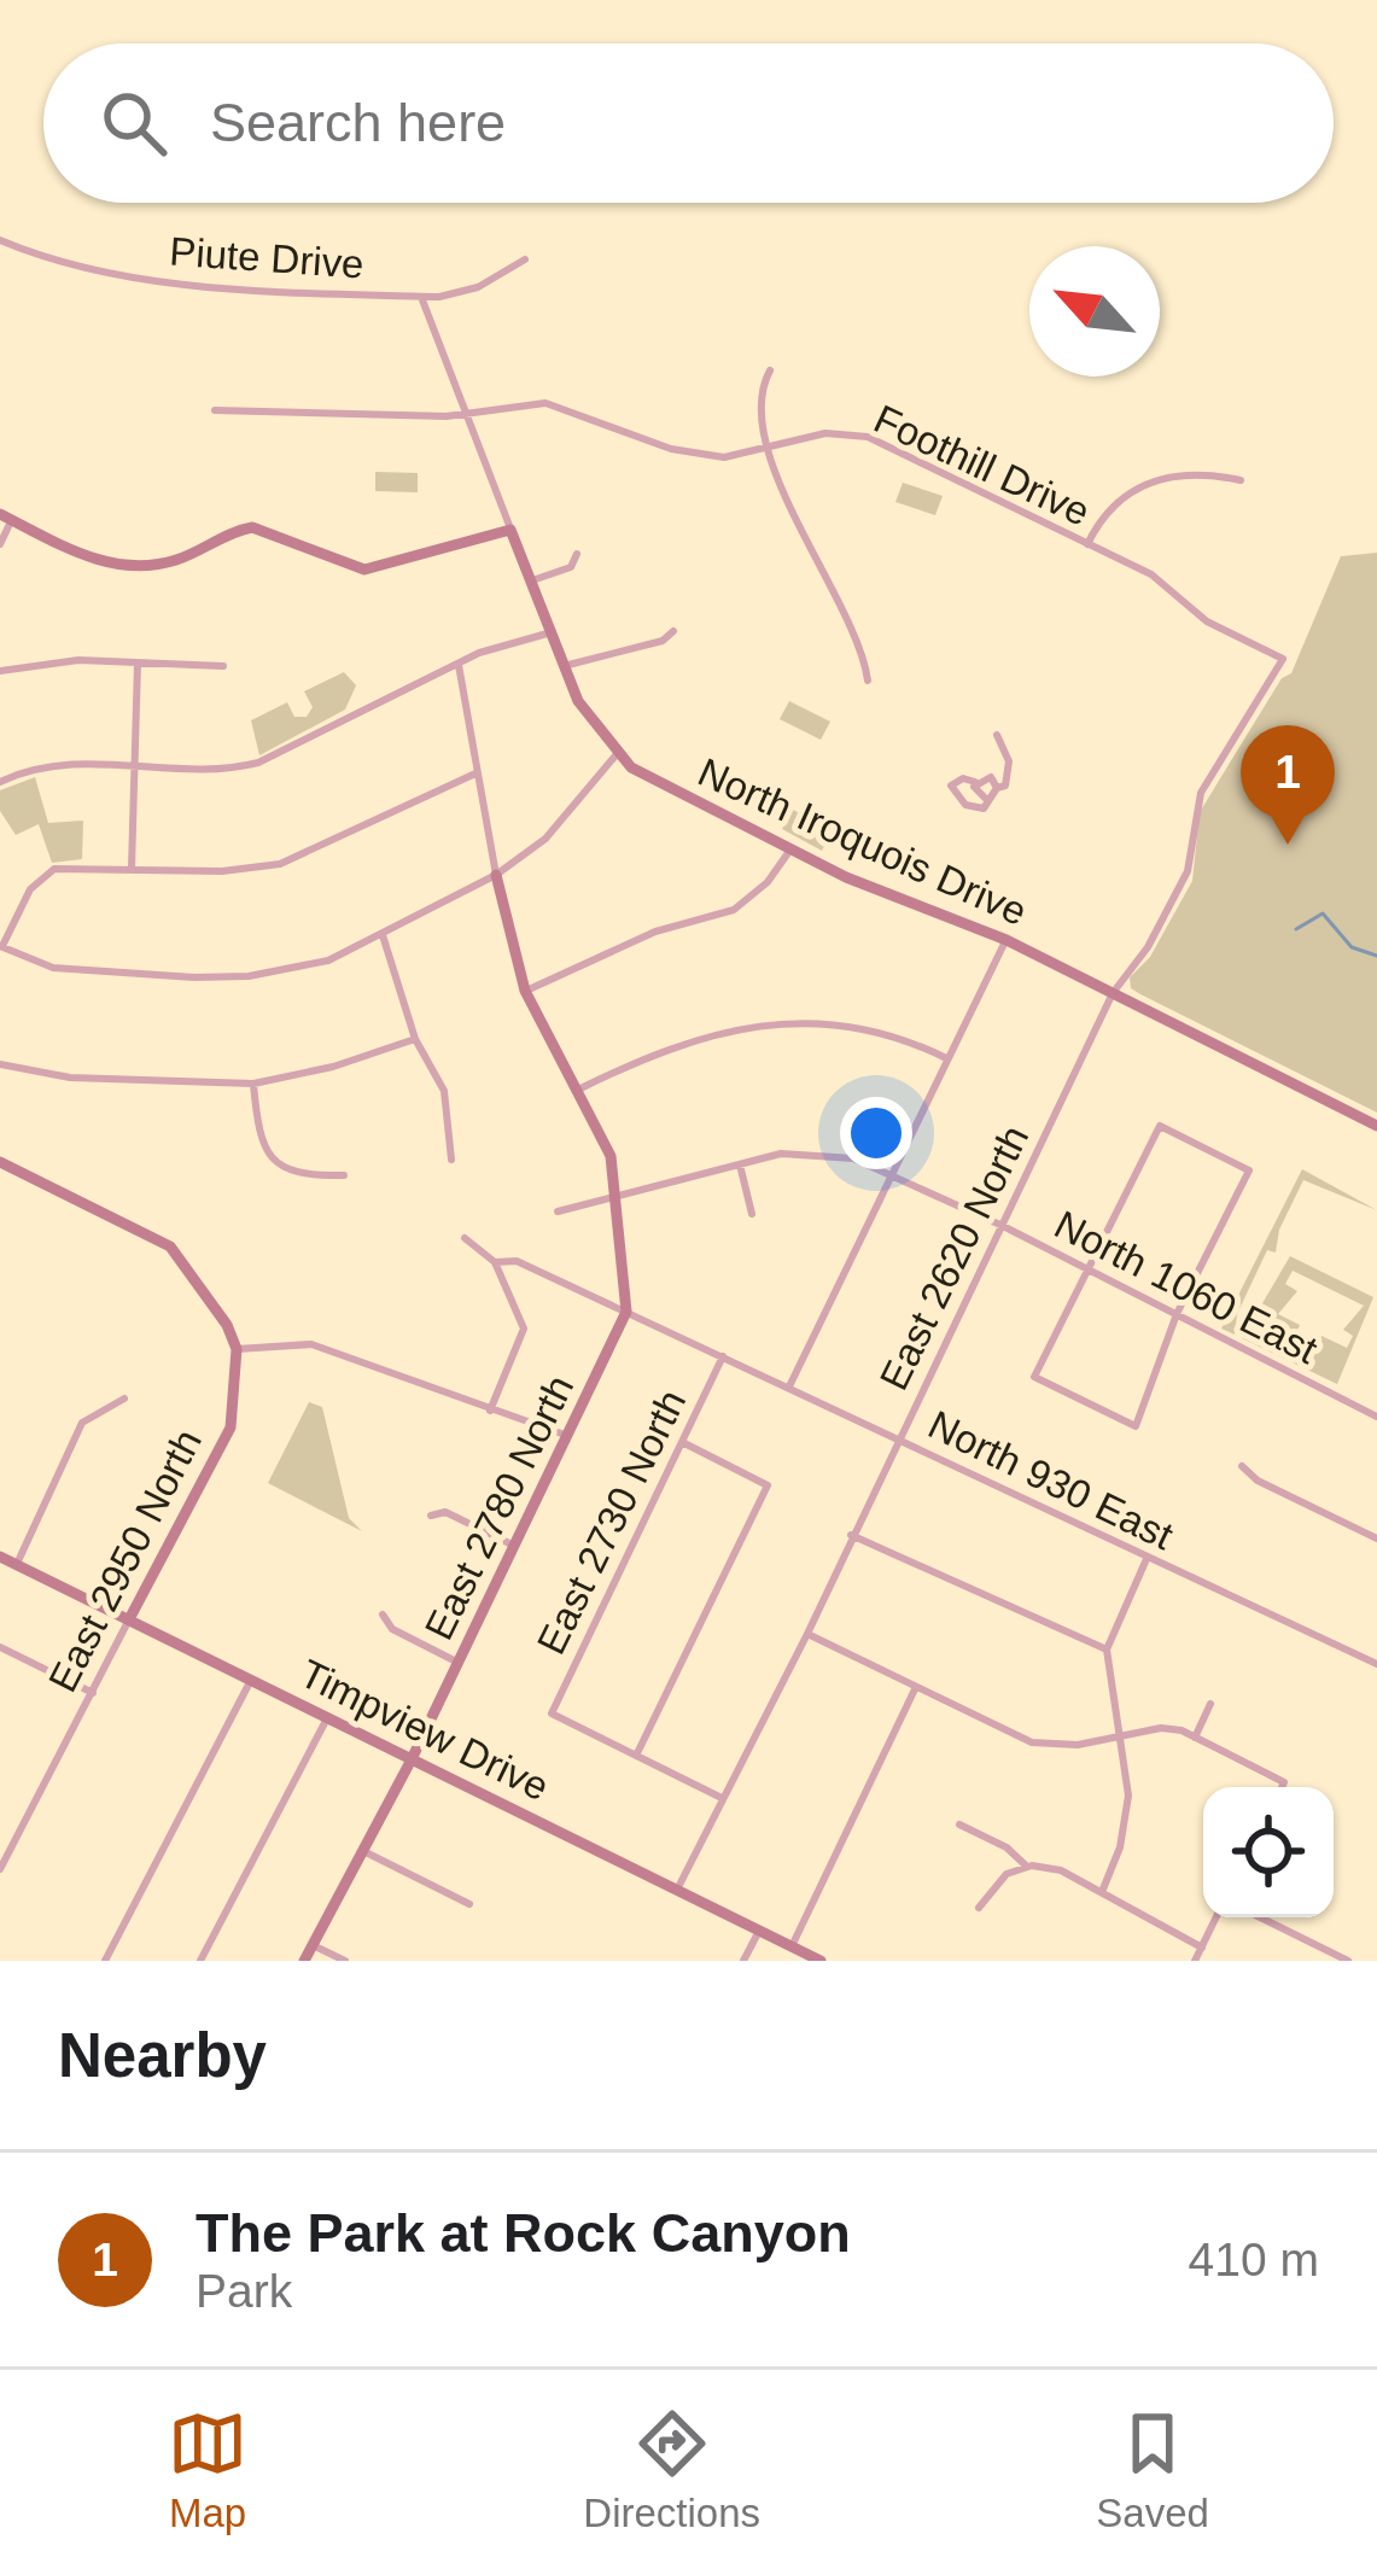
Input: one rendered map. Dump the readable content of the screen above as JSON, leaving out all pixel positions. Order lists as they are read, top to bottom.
{
  "streets": {
    "street": [
      "Piute Drive",
      "Foothill Drive",
      "North Iroquois Drive",
      "East 2620 North",
      "North 1060 East",
      "North 930 East",
      "East 2780 North",
      "East 2730 North",
      "East 2950 North",
      "Timpview Drive"
    ]
  },
  "crossings": [
    ["Piute Drive", "North Iroquois Drive"],
    ["Foothill Drive", "North Iroquois Drive"],
    ["Foothill Drive", "East 2620 North"],
    ["North Iroquois Drive", "East 2620 North"],
    ["East 2620 North", "North 1060 East"],
    ["East 2620 North", "North 930 East"],
    ["East 2620 North", "Timpview Drive"],
    ["North 930 East", "East 2780 North"],
    ["North 930 East", "East 2730 North"],
    ["East 2780 North", "Timpview Drive"],
    ["East 2950 North", "Timpview Drive"]
  ],
  "north": "top left",
  "page": {
    "search": "Search here",
    "pins": "1",
    "heading": "Nearby",
    "list": [
      {
        "mark": "1",
        "name": "The Park at Rock Canyon",
        "note": "Park",
        "value": "410 m"
      }
    ],
    "nav": ["Map", "Directions", "Saved"]
  }
}
